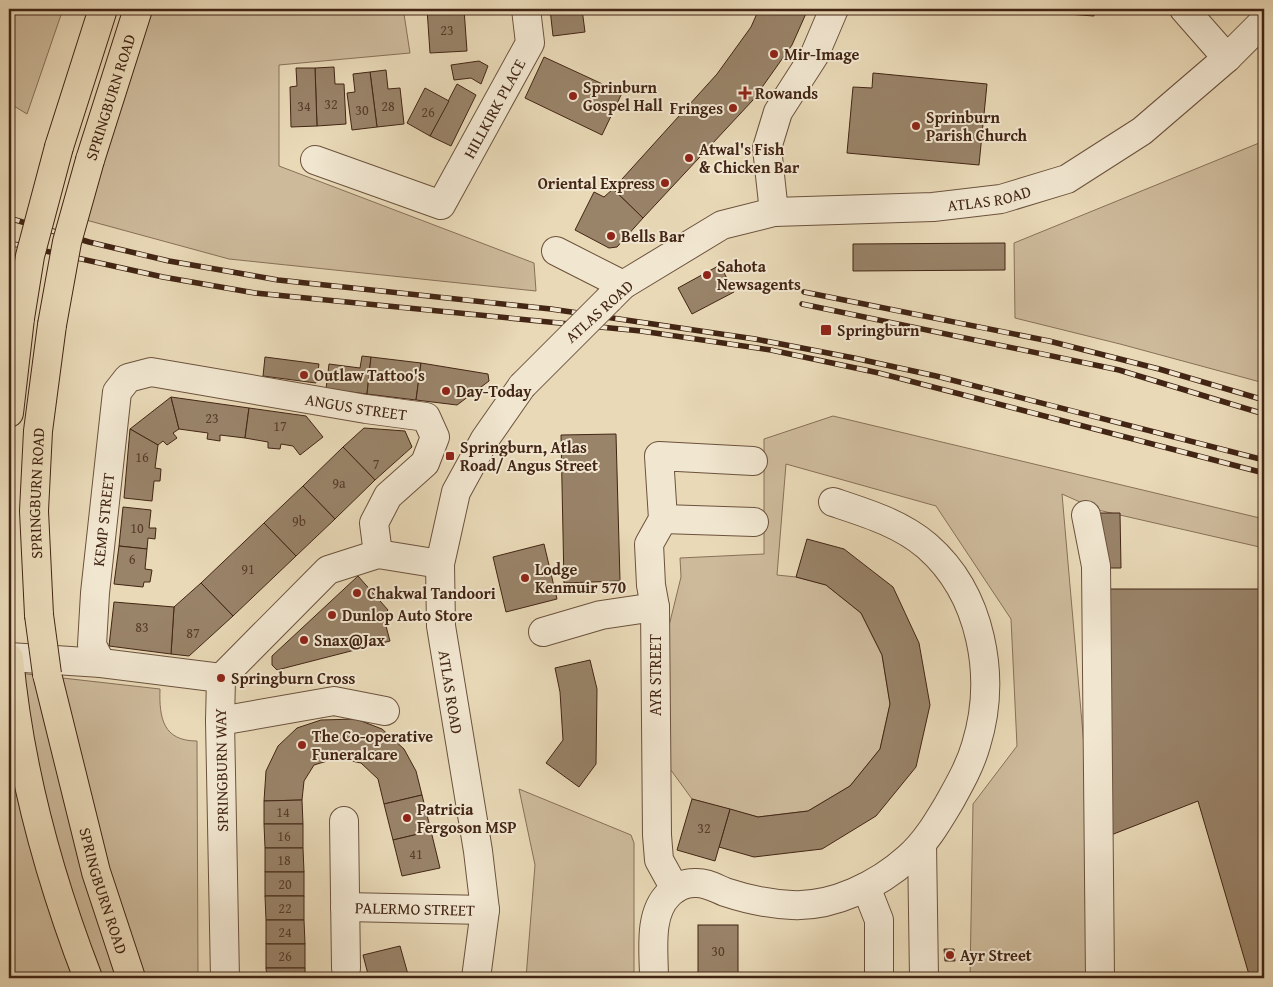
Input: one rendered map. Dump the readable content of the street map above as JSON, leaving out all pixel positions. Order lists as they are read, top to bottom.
{
  "streets": {
    "main road": ["SPRINGBURN ROAD"],
    "street": [
      "HILLKIRK PLACE",
      "ATLAS ROAD",
      "ANGUS STREET",
      "KEMP STREET",
      "AYR STREET",
      "SPRINGBURN WAY",
      "PALERMO STREET"
    ]
  },
  "crossings": [
    ["ATLAS ROAD", "PALERMO STREET"],
    ["ANGUS STREET", "KEMP STREET"]
  ],
  "places": {
    "other": [
      "Mir-Image",
      "Sprinburn Gospel Hall",
      "Fringes",
      "Sprinburn Parish Church",
      "Atwal's Fish & Chicken Bar",
      "Oriental Express",
      "Bells Bar",
      "Sahota Newsagents",
      "Outlaw Tattoo's",
      "Day-Today",
      "Lodge Kenmuir 570",
      "Chakwal Tandoori",
      "Dunlop Auto Store",
      "Snax@Jax",
      "Springburn Cross",
      "The Co-operative Funeralcare",
      "Patricia Fergoson MSP",
      "Ayr Street"
    ],
    "health": ["Rowands"],
    "transit": ["Springburn", "Springburn, Atlas Road/ Angus Street"]
  },
  "house_numbers": [
    "23",
    "32",
    "34",
    "28",
    "30",
    "26",
    "23",
    "17",
    "16",
    "7",
    "9a",
    "9b",
    "10",
    "6",
    "91",
    "83",
    "87",
    "14",
    "32",
    "16",
    "41",
    "18",
    "20",
    "22",
    "24",
    "30",
    "26"
  ]
}
